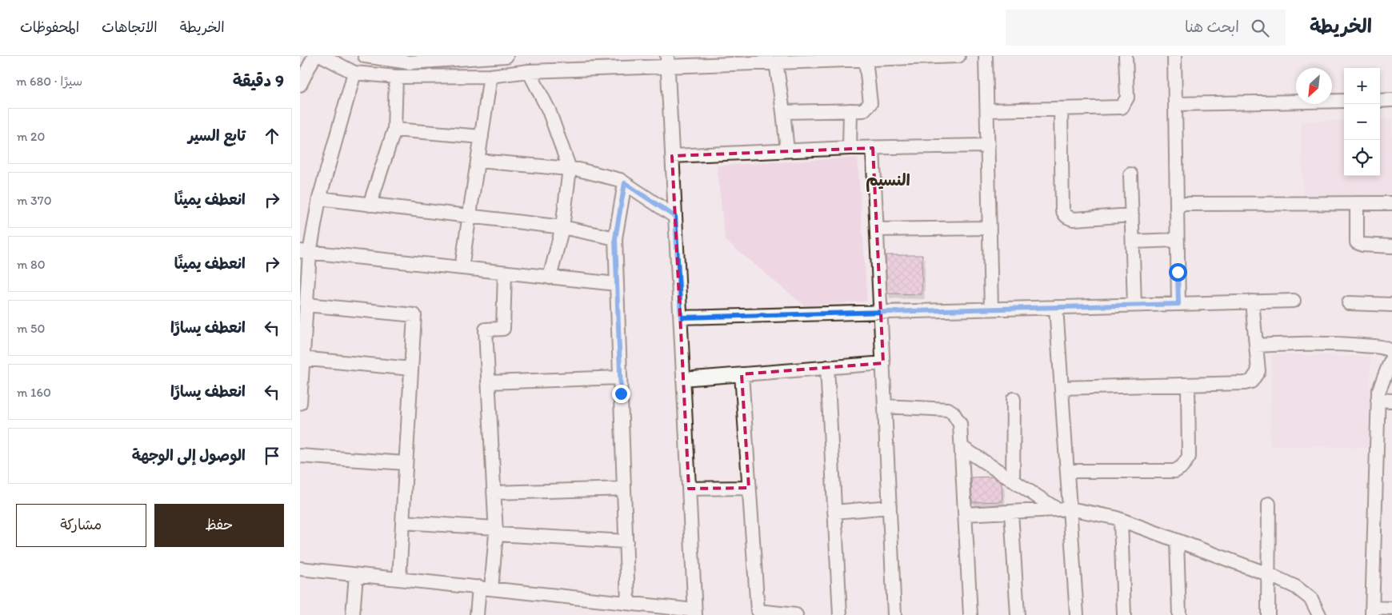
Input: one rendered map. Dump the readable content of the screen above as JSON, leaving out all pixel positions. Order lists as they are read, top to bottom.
{
  "districts": ["النسيم"],
  "north": "bottom left",
  "page": {
    "header": "الخريطة",
    "search": "ابحث هنا",
    "nav": ["الخريطة", "الاتجاهات", "المحفوظات"],
    "heading": ["9 دقيقة", "سيرًا · 680 m"],
    "map_buttons": ["+", "−"],
    "list": [
      ["تابع السير", "20 m"],
      ["انعطف يمينًا", "370 m"],
      ["انعطف يمينًا", "80 m"],
      ["انعطف يسارًا", "50 m"],
      ["انعطف يسارًا", "160 m"],
      "الوصول إلى الوجهة"
    ],
    "buttons": ["حفظ", "مشاركة"]
  }
}
